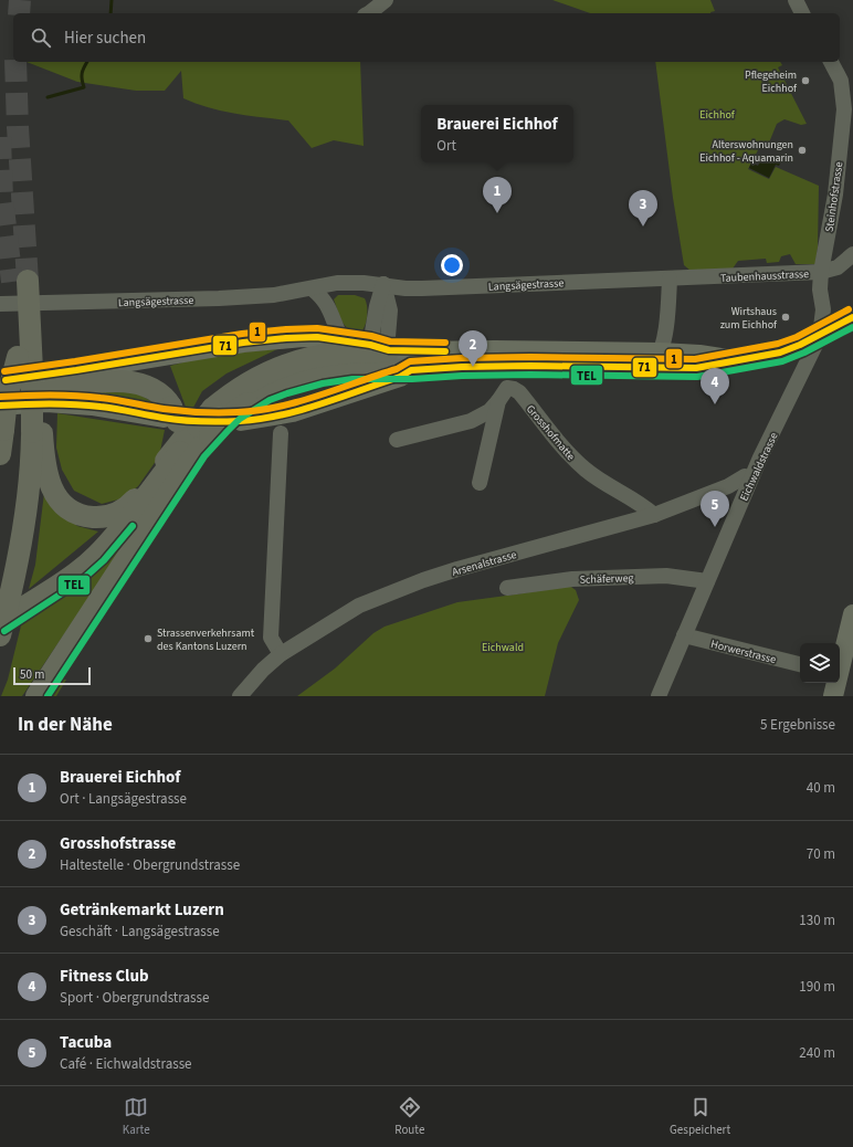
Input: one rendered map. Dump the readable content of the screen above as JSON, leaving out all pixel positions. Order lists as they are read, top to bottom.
{
  "streets": {
    "street": [
      "Steinhofstrasse",
      "Taubenhausstrasse",
      "Langsägestrasse",
      "Grosshofmatte",
      "Eichwaldstrasse",
      "Arsenalstrasse",
      "Schäferweg",
      "Horwerstrasse"
    ]
  },
  "crossings": [
    ["Steinhofstrasse", "Taubenhausstrasse"],
    ["Steinhofstrasse", "Eichwaldstrasse"],
    ["Taubenhausstrasse", "Langsägestrasse"],
    ["Grosshofmatte", "Arsenalstrasse"],
    ["Eichwaldstrasse", "Arsenalstrasse"],
    ["Eichwaldstrasse", "Schäferweg"],
    ["Eichwaldstrasse", "Horwerstrasse"]
  ],
  "parks": ["Eichhof", "Eichwald"],
  "places": [
    "Pflegeheim Eichhof",
    "Alterswohnungen Eichhof - Aquamarin",
    "Wirtshaus zum Eichhof",
    "Strassenverkehrsamt des Kantons Luzern"
  ],
  "lines": ["transit line 1", "transit line 71", "transit line TEL"],
  "scale_bar": "50 m",
  "page": {
    "search": "Hier suchen",
    "popup": ["Brauerei Eichhof", "Ort"],
    "pins": [
      "1",
      "3",
      "2",
      "4",
      "5"
    ],
    "scale": "50 m",
    "heading": ["In der Nähe", "5 Ergebnisse"],
    "list": [
      {
        "mark": "1",
        "name": "Brauerei Eichhof",
        "note": "Ort · Langsägestrasse",
        "value": "40 m"
      },
      {
        "mark": "2",
        "name": "Grosshofstrasse",
        "note": "Haltestelle · Obergrundstrasse",
        "value": "70 m"
      },
      {
        "mark": "3",
        "name": "Getränkemarkt Luzern",
        "note": "Geschäft · Langsägestrasse",
        "value": "130 m"
      },
      {
        "mark": "4",
        "name": "Fitness Club",
        "note": "Sport · Obergrundstrasse",
        "value": "190 m"
      },
      {
        "mark": "5",
        "name": "Tacuba",
        "note": "Café · Eichwaldstrasse",
        "value": "240 m"
      }
    ],
    "nav": ["Karte", "Route", "Gespeichert"]
  }
}
